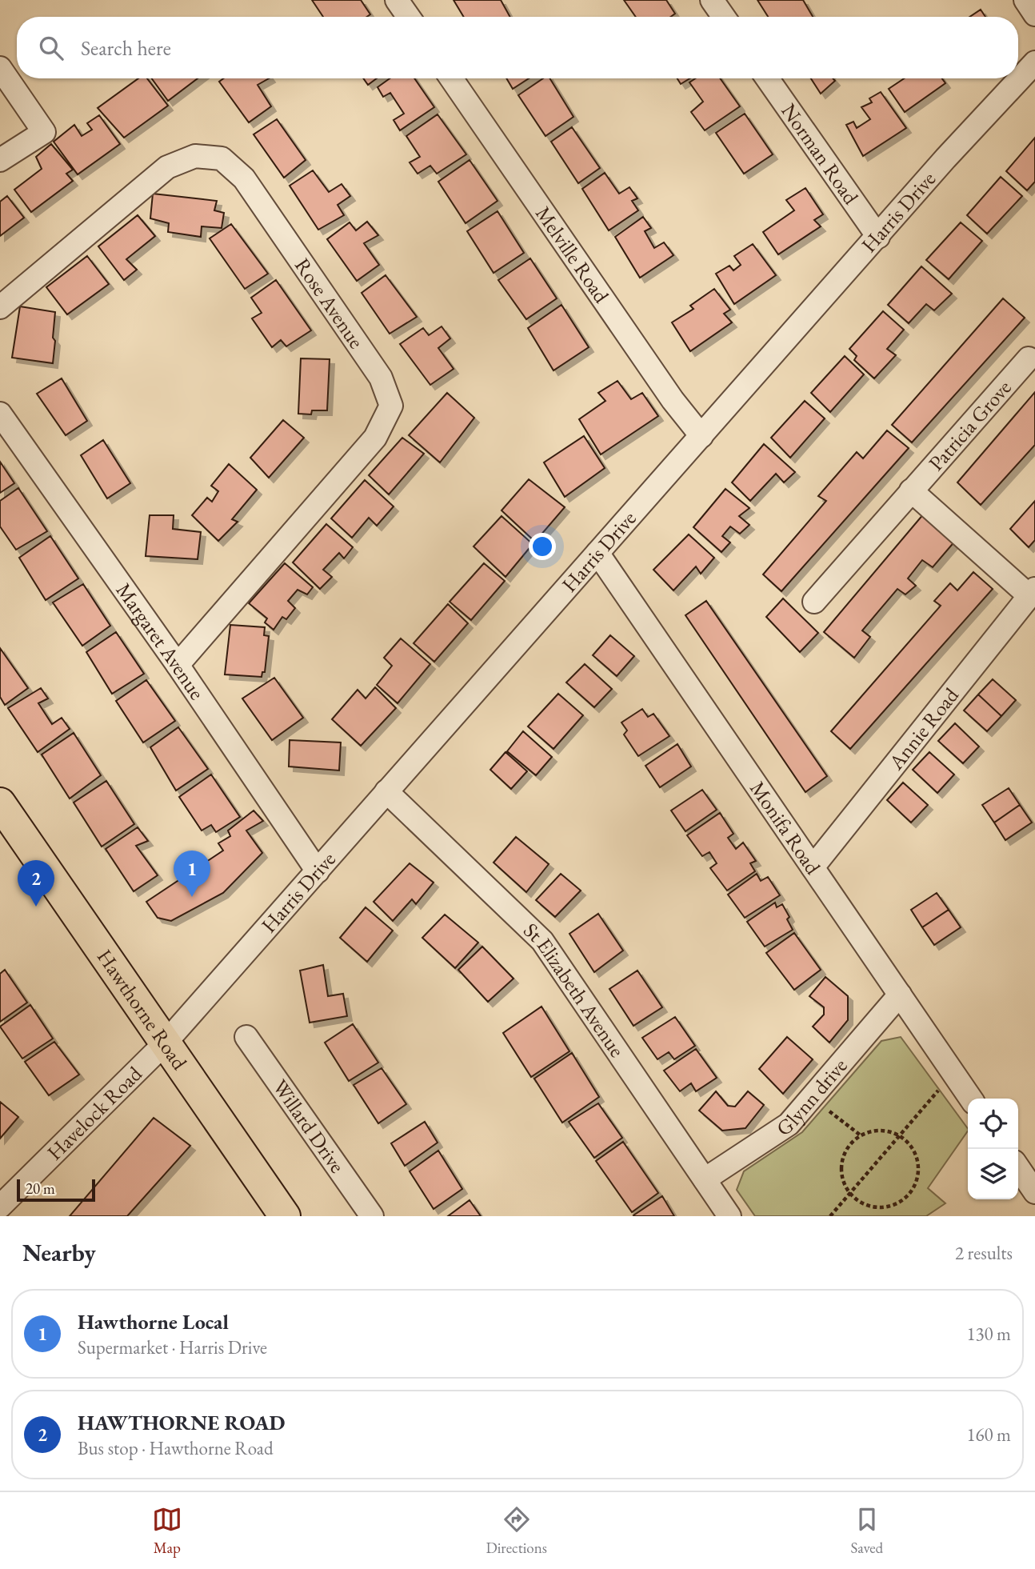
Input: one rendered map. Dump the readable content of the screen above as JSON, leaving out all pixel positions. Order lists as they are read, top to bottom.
{
  "streets": {
    "main road": ["Hawthorne Road"],
    "street": [
      "Norman Road",
      "Harris Drive",
      "Melville Road",
      "Rose Avenue",
      "Patricia Grove",
      "Margaret Avenue",
      "Annie Road",
      "Monifa Road",
      "St Elizabeth Avenue",
      "Glynn drive",
      "Havelock Road",
      "Willard Drive"
    ]
  },
  "crossings": [
    ["Norman Road", "Harris Drive"],
    ["Harris Drive", "Melville Road"],
    ["Harris Drive", "Margaret Avenue"],
    ["Harris Drive", "Monifa Road"],
    ["Harris Drive", "St Elizabeth Avenue"],
    ["Harris Drive", "Hawthorne Road"],
    ["Harris Drive", "Havelock Road"],
    ["Rose Avenue", "Margaret Avenue"],
    ["Annie Road", "Monifa Road"],
    ["Monifa Road", "Glynn drive"],
    ["St Elizabeth Avenue", "Glynn drive"],
    ["Hawthorne Road", "Havelock Road"]
  ],
  "scale_bar": "20 m",
  "page": {
    "search": "Search here",
    "pins": ["1", "2"],
    "scale": "20 m",
    "heading": ["Nearby", "2 results"],
    "list": [
      {
        "mark": "1",
        "name": "Hawthorne Local",
        "note": "Supermarket · Harris Drive",
        "value": "130 m"
      },
      {
        "mark": "2",
        "name": "HAWTHORNE ROAD",
        "note": "Bus stop · Hawthorne Road",
        "value": "160 m"
      }
    ],
    "nav": ["Map", "Directions", "Saved"]
  }
}
